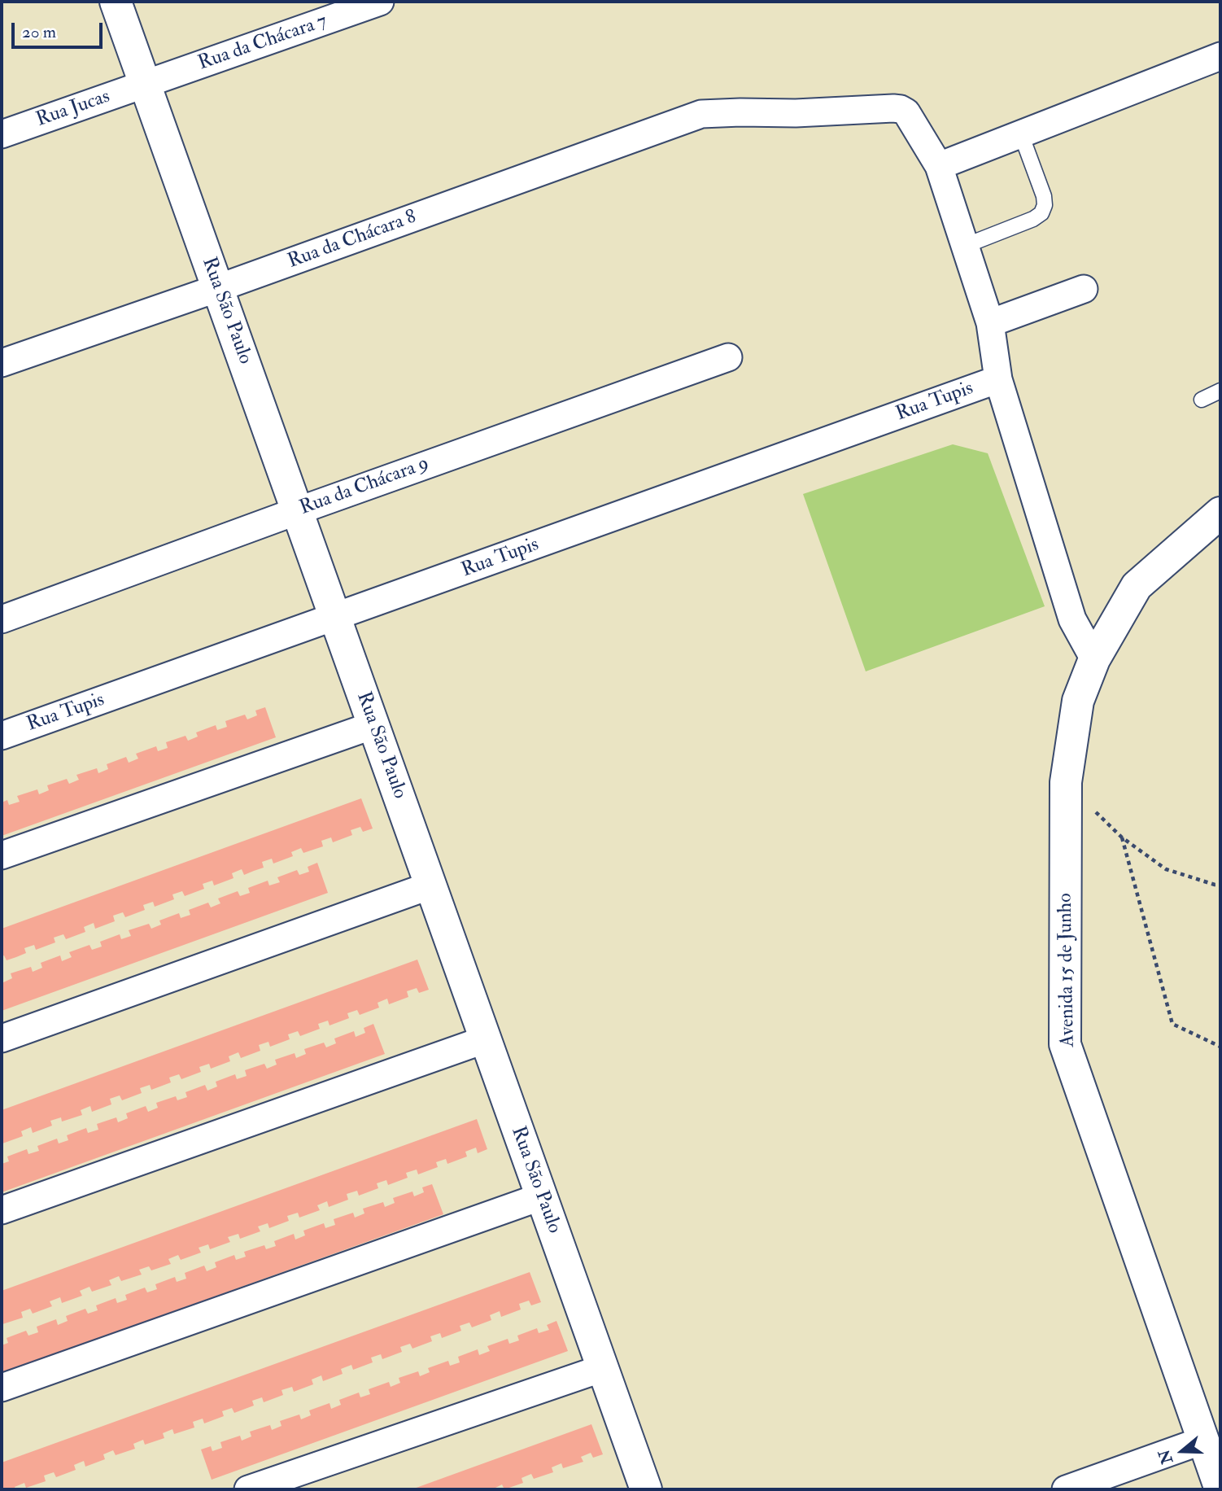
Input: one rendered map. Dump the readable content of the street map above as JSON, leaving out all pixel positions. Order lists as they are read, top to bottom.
{
  "streets": {
    "street": [
      "Rua da Chácara 7",
      "Rua Jucas",
      "Rua da Chácara 8",
      "Rua São Paulo",
      "Rua Tupis",
      "Rua da Chácara 9",
      "Avenida 15 de Junho"
    ]
  },
  "crossings": [
    ["Rua da Chácara 7", "Rua Jucas"],
    ["Rua da Chácara 7", "Rua São Paulo"],
    ["Rua Jucas", "Rua São Paulo"],
    ["Rua da Chácara 8", "Rua São Paulo"],
    ["Rua São Paulo", "Rua Tupis"],
    ["Rua São Paulo", "Rua da Chácara 9"]
  ],
  "scale_bar": "20 m",
  "north": "left"
}
